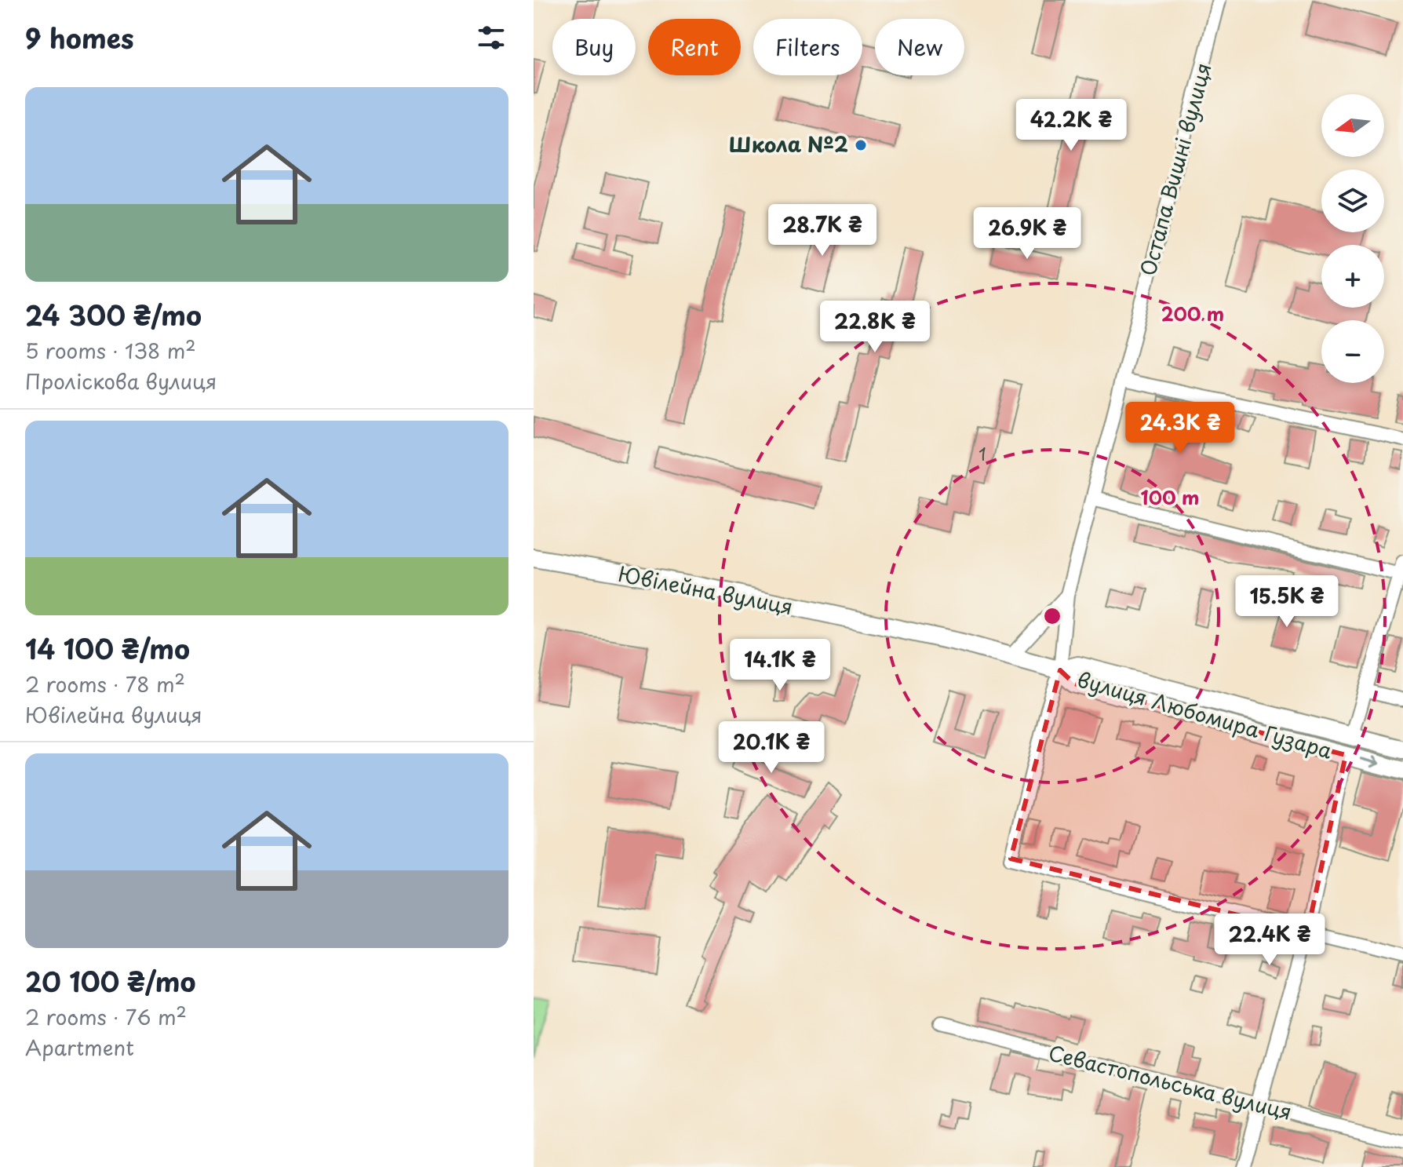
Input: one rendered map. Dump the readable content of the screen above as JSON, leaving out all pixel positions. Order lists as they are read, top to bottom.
{
  "streets": {
    "street": [
      "Остапа Вишні вулиця",
      "Ювілейна вулиця",
      "вулиця Любомира Гузара",
      "Севастопольська вулиця"
    ]
  },
  "crossings": [
    ["Остапа Вишні вулиця", "Ювілейна вулиця"],
    ["Остапа Вишні вулиця", "вулиця Любомира Гузара"],
    ["Ювілейна вулиця", "вулиця Любомира Гузара"]
  ],
  "places": ["Школа №2"],
  "house_numbers": ["1"],
  "north": "left",
  "page": {
    "heading": "9 homes",
    "chip": [
      "Buy",
      "Rent",
      "Filters",
      "New"
    ],
    "list": [
      {
        "name": "24 300 ₴/mo",
        "note": "5 rooms · 138 m² · Проліскова вулиця"
      },
      {
        "name": "14 100 ₴/mo",
        "note": "2 rooms · 78 m² · Ювілейна вулиця"
      },
      {
        "name": "20 100 ₴/mo",
        "note": "2 rooms · 76 m² · Apartment"
      }
    ],
    "map_buttons": ["+", "−"],
    "price": [
      "42.2K ₴",
      "28.7K ₴",
      "26.9K ₴",
      "22.8K ₴",
      "24.3K ₴",
      "15.5K ₴",
      "14.1K ₴",
      "20.1K ₴",
      "22.4K ₴"
    ]
  },
  "rings": ["200 m", "100 m"]
}
